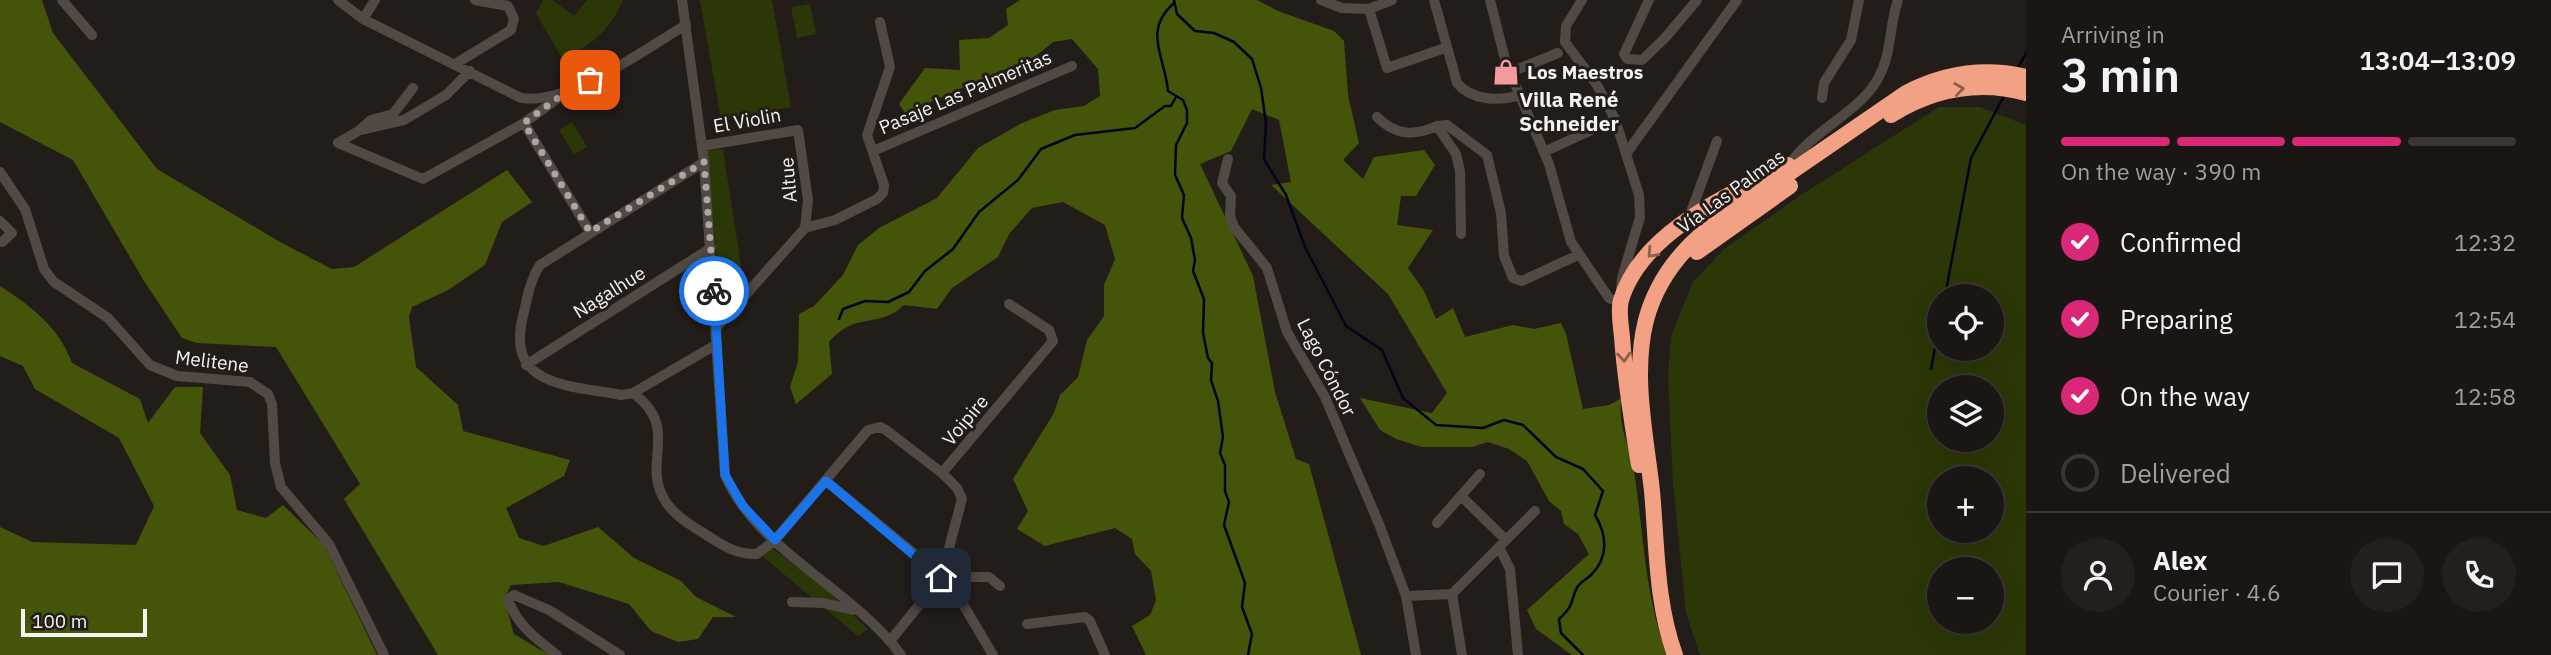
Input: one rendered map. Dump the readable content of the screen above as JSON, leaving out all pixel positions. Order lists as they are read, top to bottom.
{
  "streets": {
    "highway": ["Vía Las Palmas"],
    "street": [
      "Pasaje Las Palmeritas",
      "El Violin",
      "Altue",
      "Nagalhue",
      "Melitene",
      "Lago Cóndor",
      "Voipire"
    ]
  },
  "crossings": [
    ["El Violin", "Altue"]
  ],
  "one_way": ["Vía Las Palmas"],
  "districts": ["Villa René Schneider"],
  "places": {
    "shop": ["Los Maestros"]
  },
  "scale_bar": "100 m",
  "page": {
    "heading": ["3 min", "Arriving in", "13:04–13:09"],
    "panel": ["Alex", "Courier · 4.6"],
    "bar": "On the way · 390 m",
    "list": [
      ["Confirmed", "12:32"],
      ["Preparing", "12:54"],
      ["On the way", "12:58"],
      "Delivered"
    ],
    "map_buttons": ["+", "−"],
    "scale": "100 m"
  }
}
